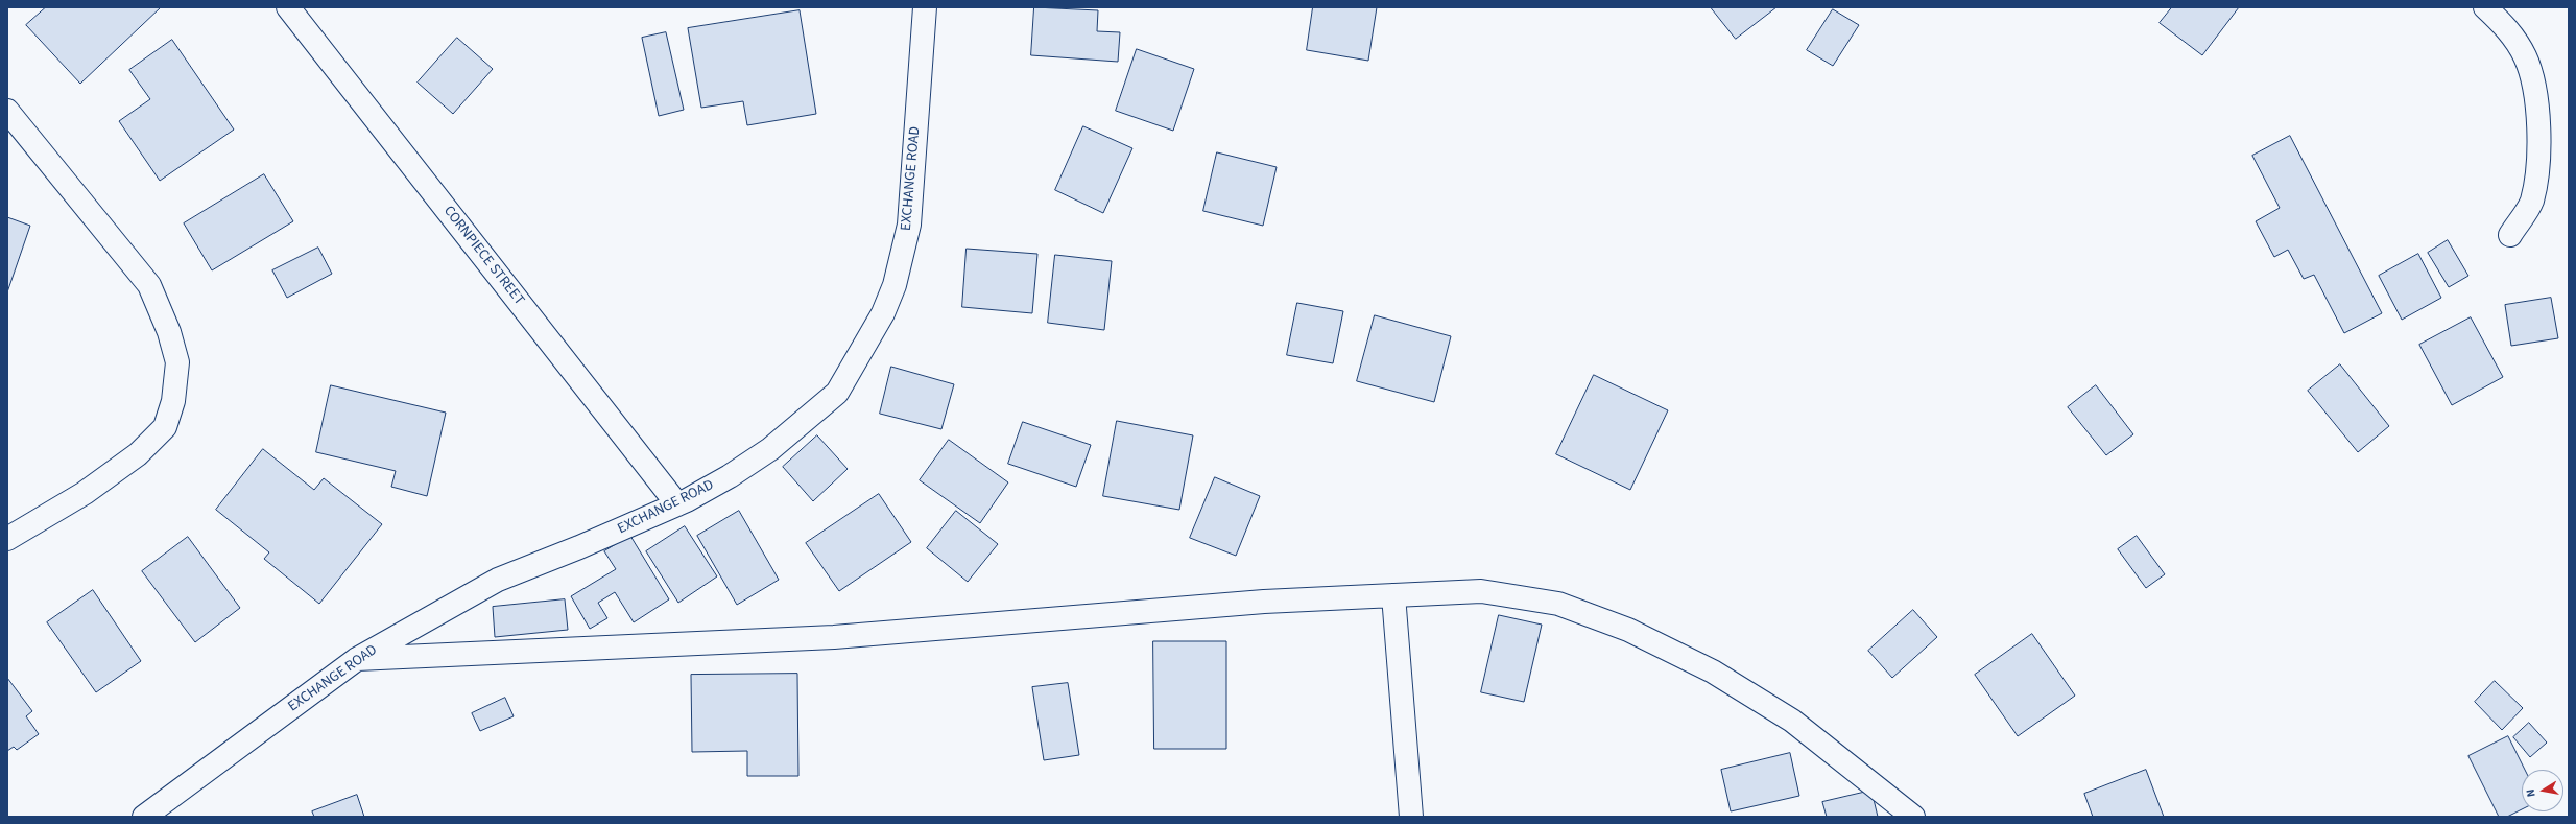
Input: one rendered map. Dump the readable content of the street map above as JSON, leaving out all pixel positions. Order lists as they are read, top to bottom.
{
  "streets": {
    "street": ["EXCHANGE ROAD", "CORNPIECE STREET"]
  },
  "crossings": [
    ["EXCHANGE ROAD", "CORNPIECE STREET"]
  ],
  "north": "left"
}
